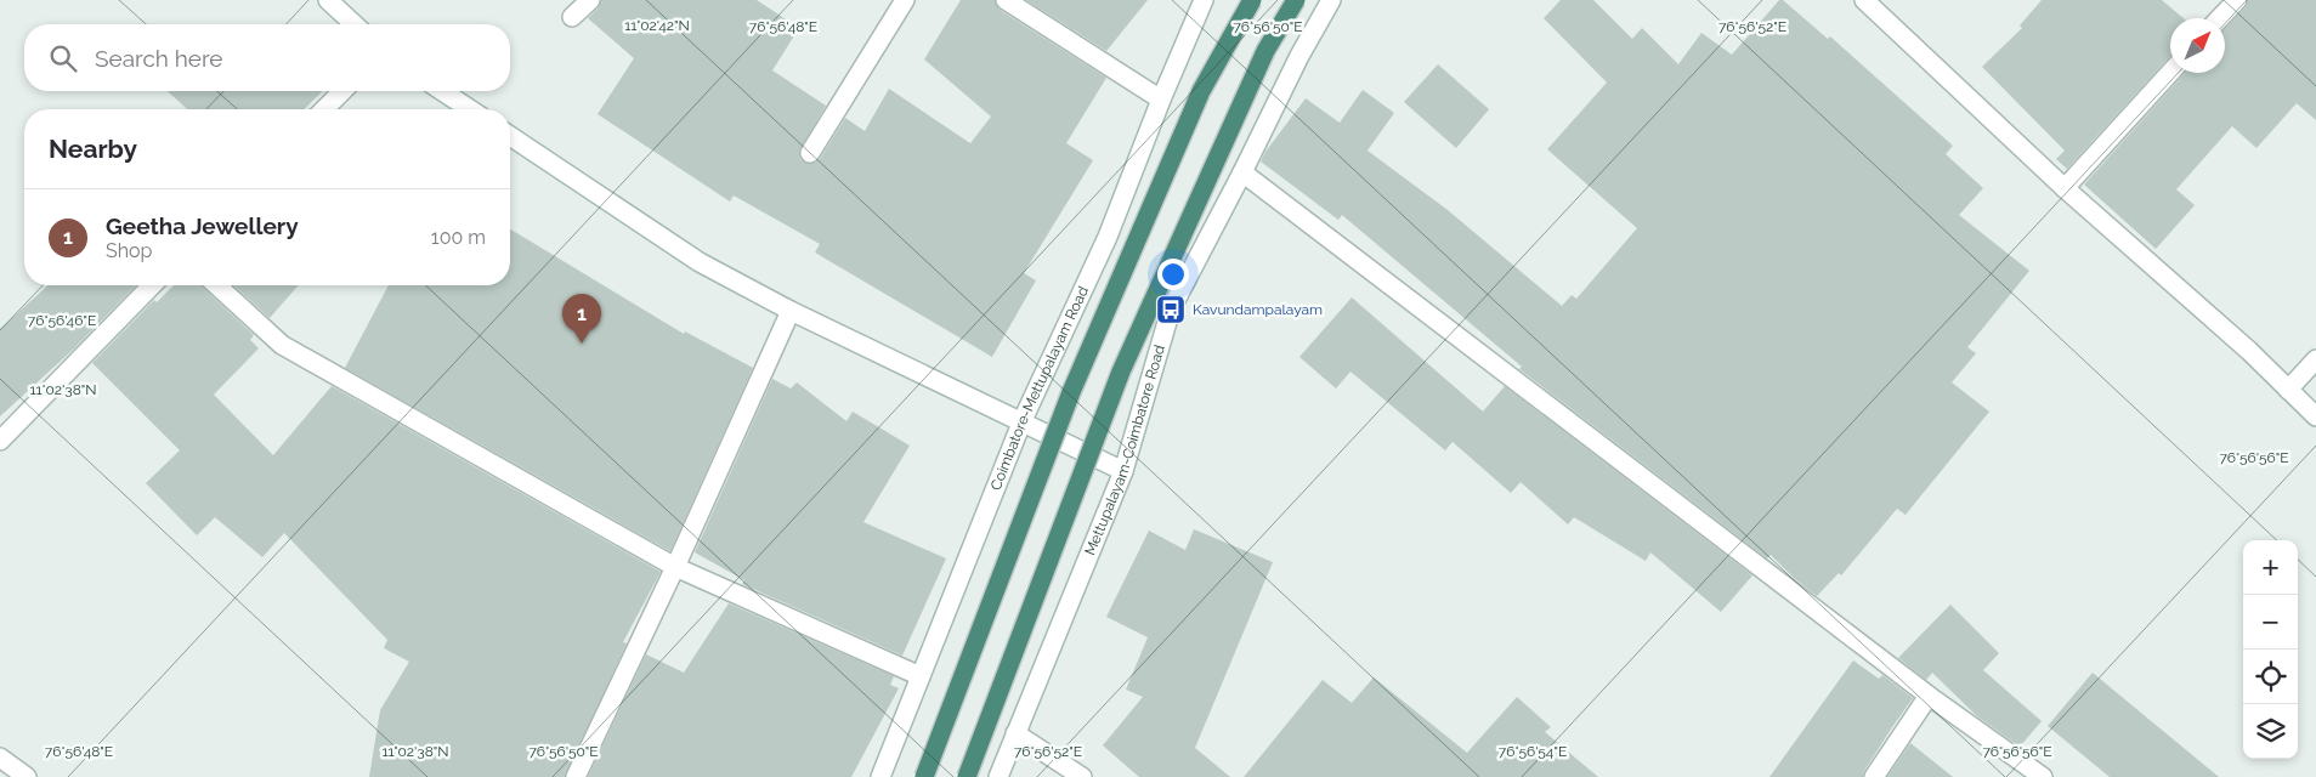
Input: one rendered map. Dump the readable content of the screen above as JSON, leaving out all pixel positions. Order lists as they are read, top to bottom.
{
  "streets": {
    "street": ["Coimbatore-Mettupalayam Road", "Mettupalayam-Coimbatore Road"]
  },
  "places": {
    "bus stop": ["Kavundampalayam"]
  },
  "north": "top right",
  "page": {
    "search": "Search here",
    "heading": "Nearby",
    "list": [
      {
        "mark": "1",
        "name": "Geetha Jewellery",
        "note": "Shop",
        "value": "100 m"
      }
    ],
    "pins": "1",
    "map_buttons": ["+", "−"]
  },
  "coordinates": [
    "11°02'42\"N",
    "76°56'48\"E",
    "76°56'50\"E",
    "76°56'52\"E",
    "76°56'46\"E",
    "11°02'38\"N",
    "76°56'56\"E",
    "76°56'54\"E"
  ]
}
